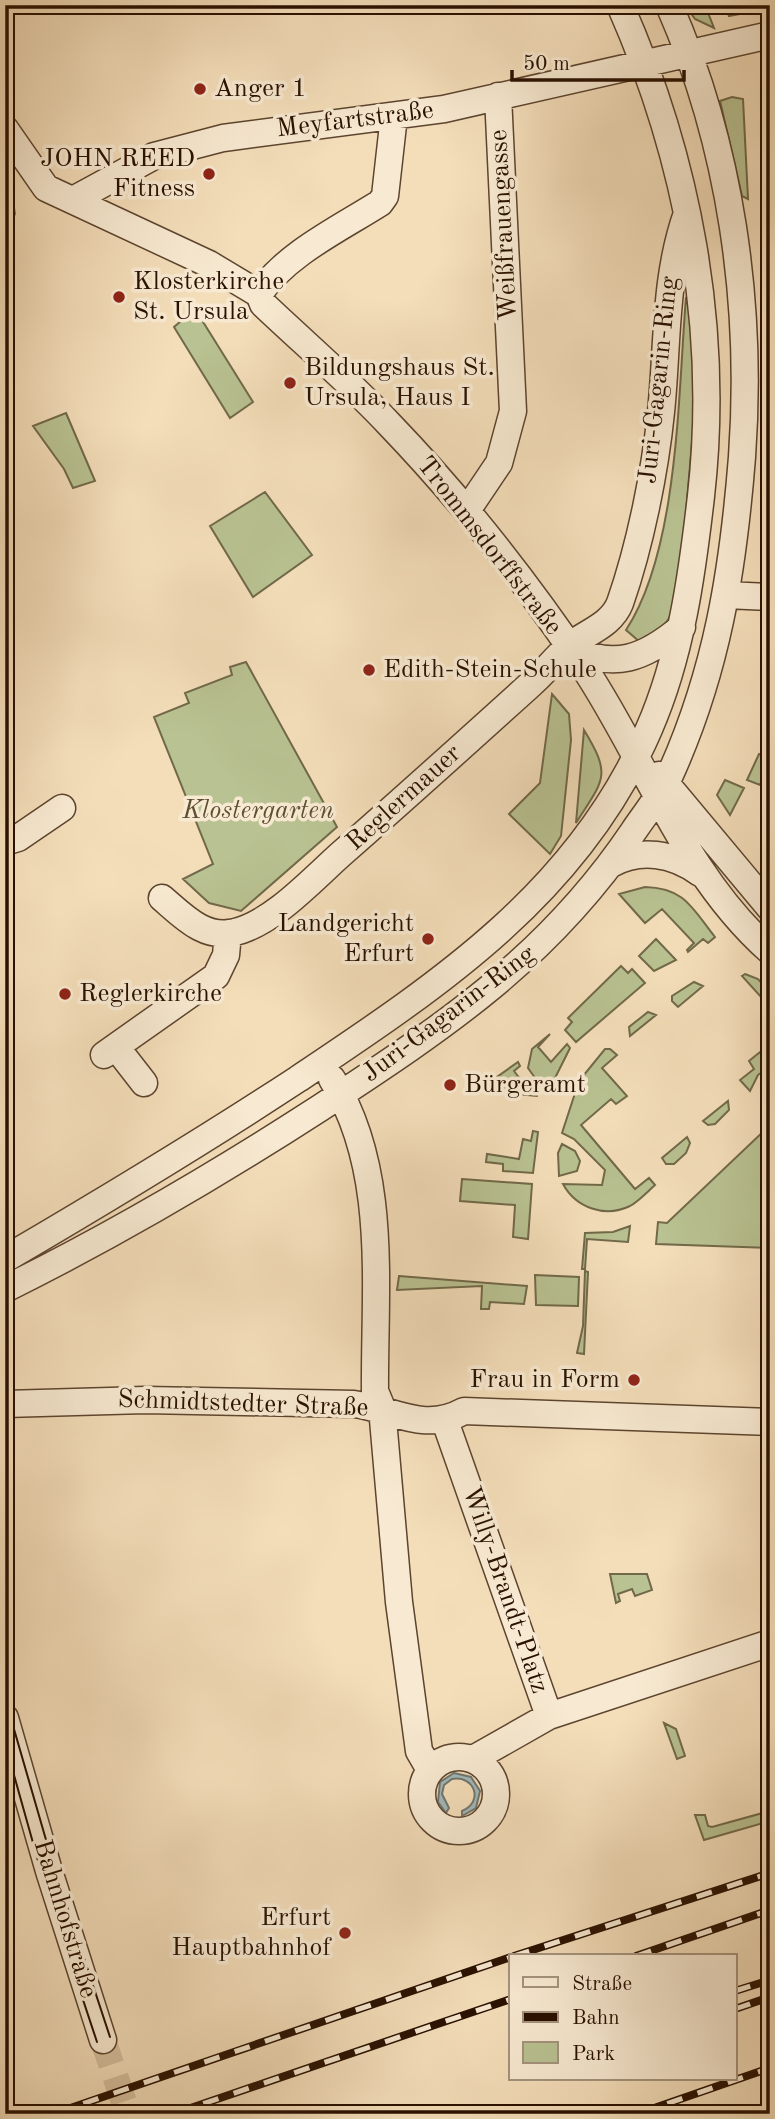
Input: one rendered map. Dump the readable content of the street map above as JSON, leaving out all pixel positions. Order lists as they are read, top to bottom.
{
  "streets": {
    "street": [
      "Meyfartstraße",
      "Weißfrauengasse",
      "Juri-Gagarin-Ring",
      "Trommsdorffstraße",
      "Reglermauer",
      "Schmidtstedter Straße",
      "Willy-Brandt-Platz",
      "Bahnhofstraße"
    ]
  },
  "crossings": [
    ["Meyfartstraße", "Weißfrauengasse"],
    ["Meyfartstraße", "Juri-Gagarin-Ring"],
    ["Meyfartstraße", "Trommsdorffstraße"],
    ["Weißfrauengasse", "Trommsdorffstraße"],
    ["Juri-Gagarin-Ring", "Trommsdorffstraße"],
    ["Juri-Gagarin-Ring", "Reglermauer"],
    ["Trommsdorffstraße", "Reglermauer"],
    ["Schmidtstedter Straße", "Willy-Brandt-Platz"]
  ],
  "parks": ["Klostergarten"],
  "places": [
    "Anger 1",
    "JOHN REED Fitness",
    "Klosterkirche St. Ursula",
    "Bildungshaus St. Ursula, Haus I",
    "Edith-Stein-Schule",
    "Landgericht Erfurt",
    "Reglerkirche",
    "Bürgeramt",
    "Frau in Form",
    "Erfurt Hauptbahnhof"
  ],
  "legend": ["Straße", "Bahn", "Park"],
  "scale_bar": "50 m"
}
